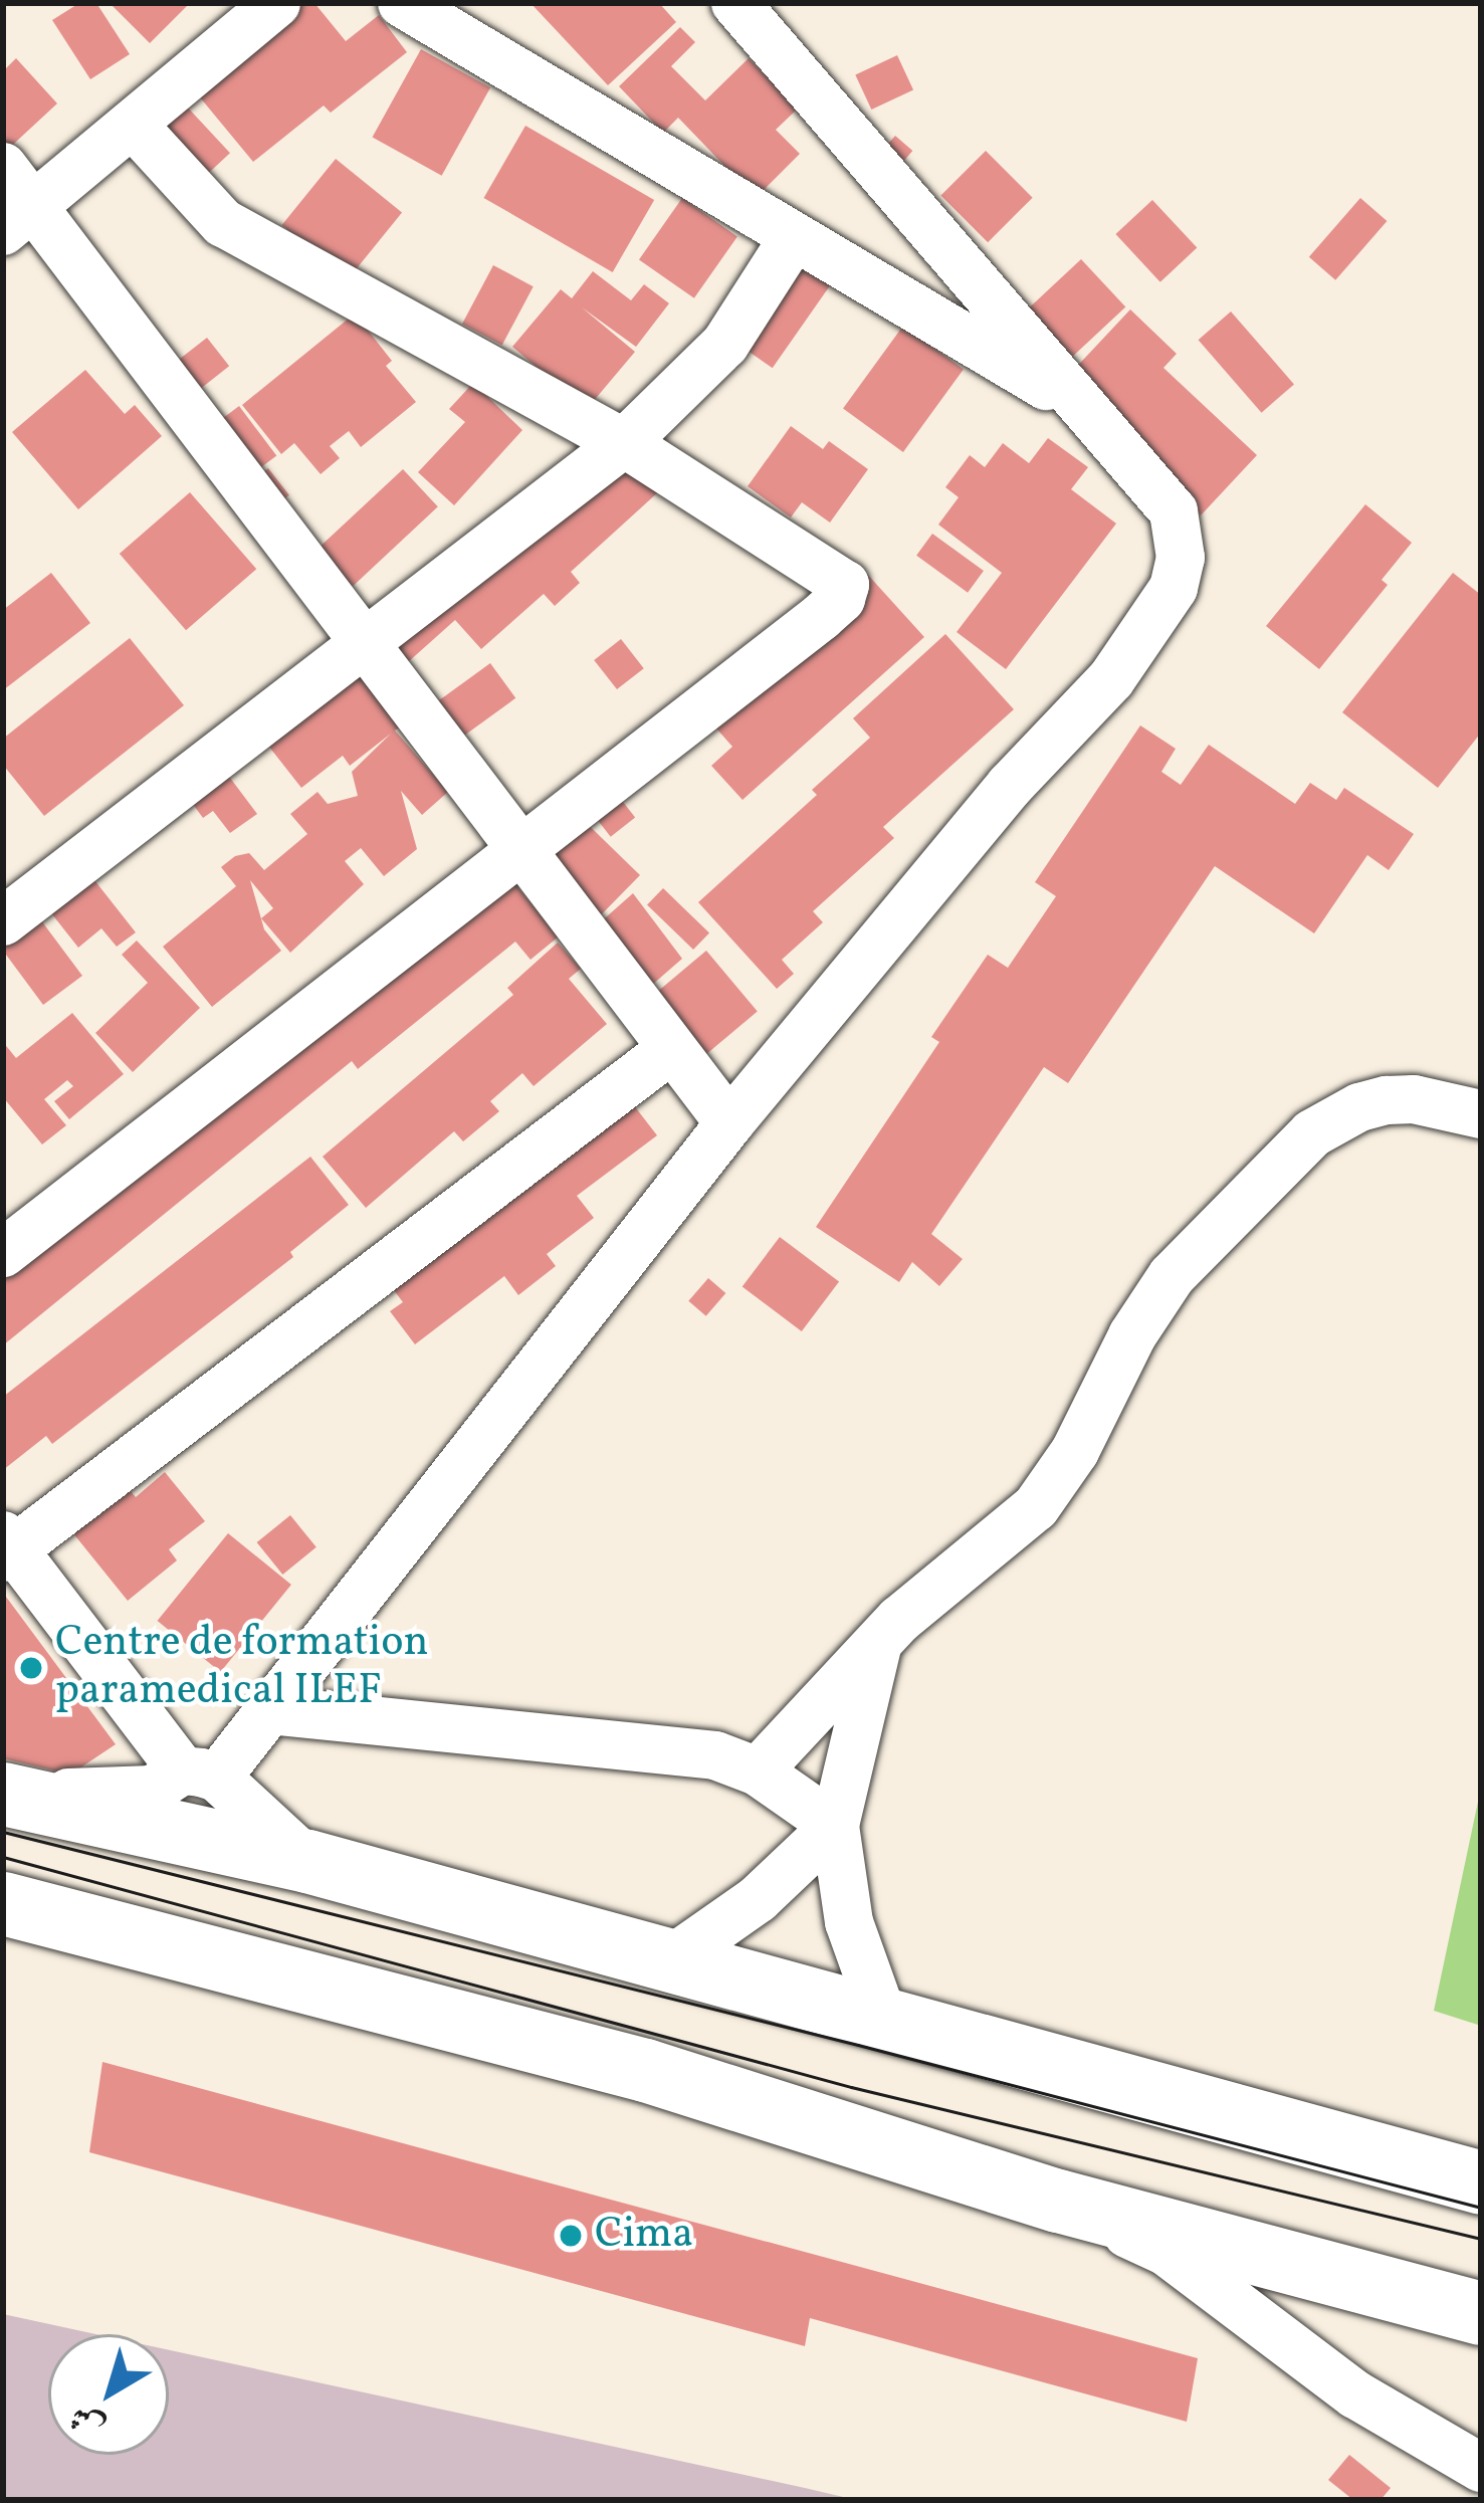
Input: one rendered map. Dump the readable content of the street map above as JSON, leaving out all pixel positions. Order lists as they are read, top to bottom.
{
  "places": ["Centre de formation paramedical ILEF", "Cima"],
  "north": "bottom left"
}
